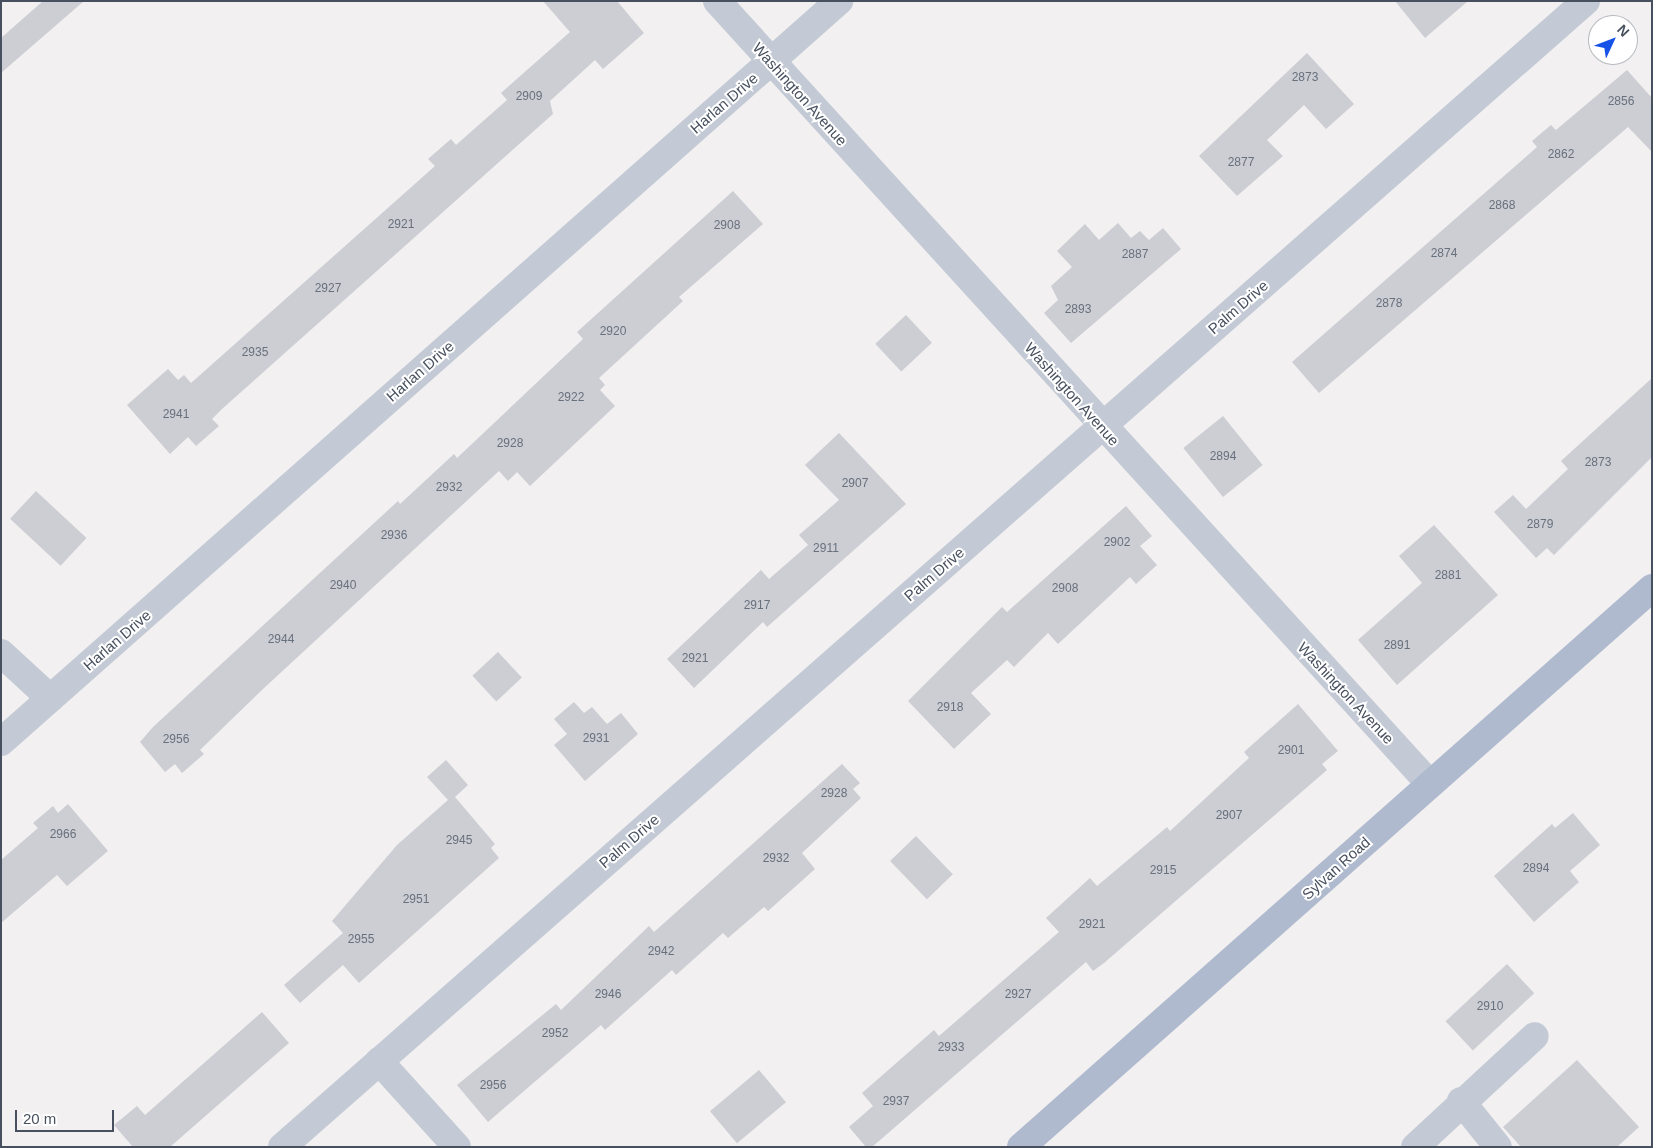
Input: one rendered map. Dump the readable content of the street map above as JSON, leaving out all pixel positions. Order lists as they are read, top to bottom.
{
  "streets": {
    "main road": ["Sylvan Road"],
    "street": ["Washington Avenue", "Harlan Drive", "Palm Drive"]
  },
  "crossings": [
    ["Washington Avenue", "Harlan Drive"],
    ["Washington Avenue", "Palm Drive"],
    ["Washington Avenue", "Sylvan Road"]
  ],
  "house_numbers": [
    "2873",
    "2909",
    "2856",
    "2862",
    "2877",
    "2868",
    "2921",
    "2908",
    "2874",
    "2887",
    "2927",
    "2878",
    "2893",
    "2920",
    "2935",
    "2922",
    "2941",
    "2928",
    "2894",
    "2873",
    "2907",
    "2932",
    "2879",
    "2936",
    "2902",
    "2911",
    "2881",
    "2940",
    "2908",
    "2917",
    "2944",
    "2891",
    "2921",
    "2918",
    "2931",
    "2956",
    "2901",
    "2928",
    "2907",
    "2966",
    "2945",
    "2932",
    "2894",
    "2915",
    "2951",
    "2921",
    "2955",
    "2942",
    "2946",
    "2927",
    "2910",
    "2952",
    "2933",
    "2956",
    "2937"
  ],
  "scale_bar": "20 m",
  "north": "top right"
}
